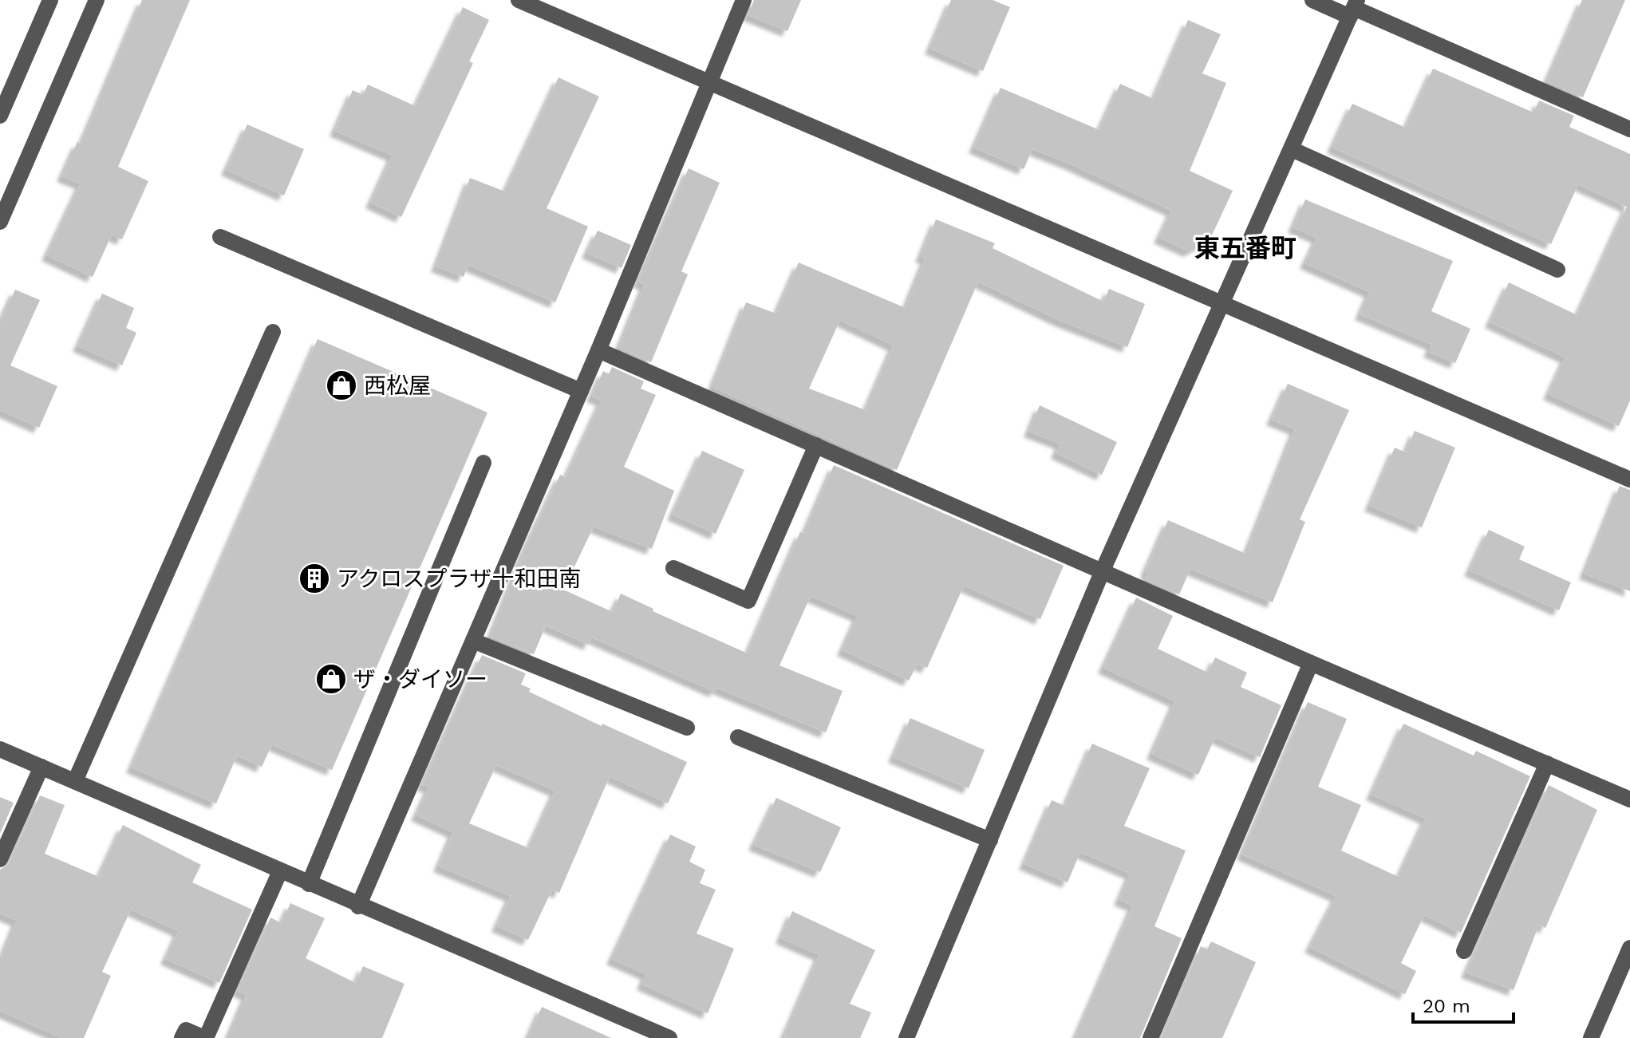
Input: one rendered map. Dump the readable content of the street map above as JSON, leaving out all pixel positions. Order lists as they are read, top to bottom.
{
  "districts": ["東五番町"],
  "places": {
    "shop": ["西松屋", "ザ・ダイソー"],
    "building": ["アクロスプラザ十和田南"]
  },
  "scale_bar": "20 m"
}
